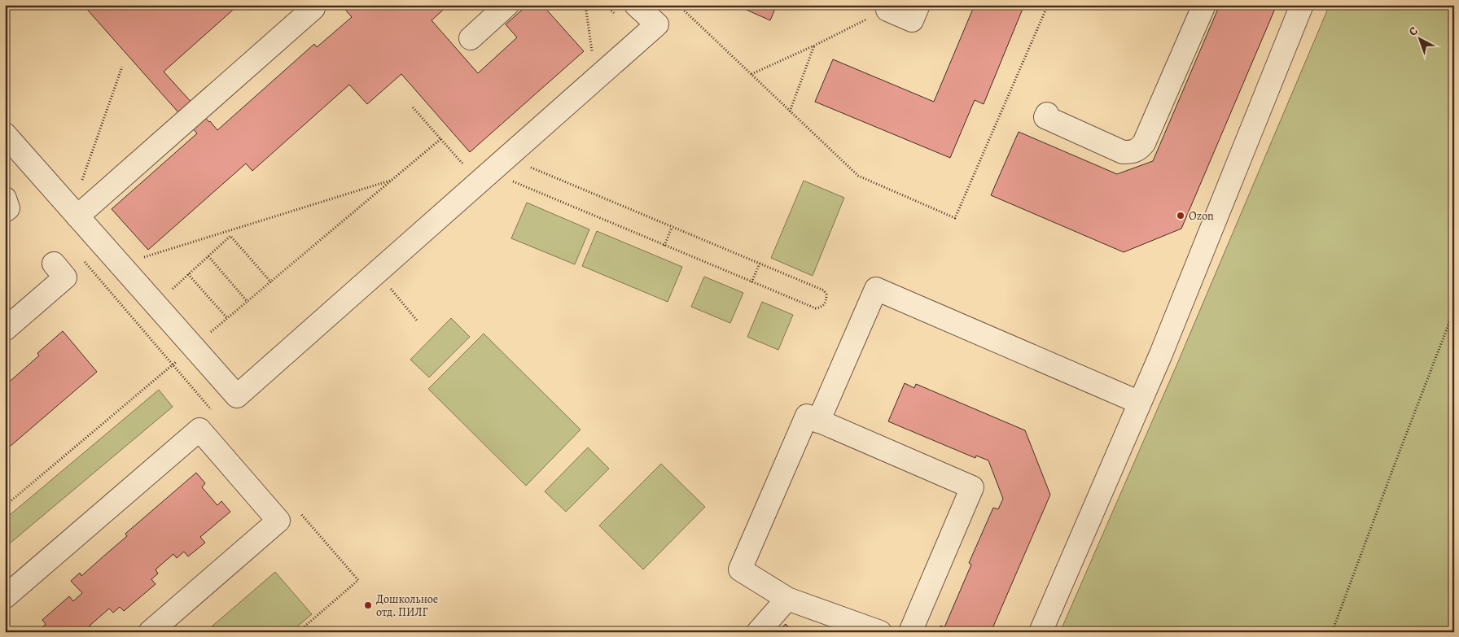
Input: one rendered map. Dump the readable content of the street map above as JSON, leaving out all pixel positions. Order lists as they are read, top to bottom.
{
  "places": ["Ozon", "Дошкольное отд. ПИЛГ"],
  "north": "top left"
}
